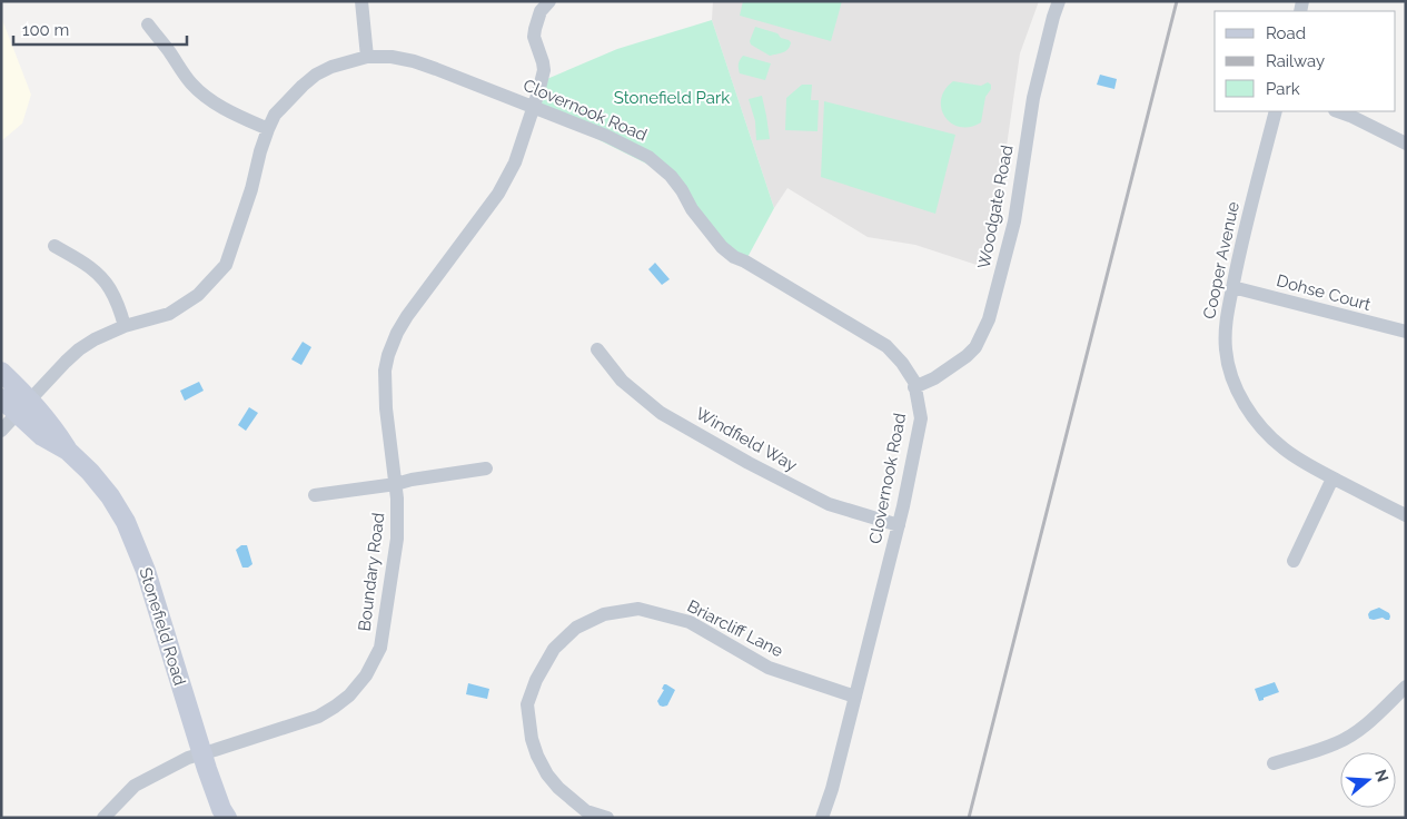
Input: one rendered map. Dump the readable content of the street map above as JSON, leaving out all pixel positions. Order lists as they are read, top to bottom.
{
  "streets": {
    "street": [
      "Clovernook Road",
      "Woodgate Road",
      "Cooper Avenue",
      "Dohse Court",
      "Windfield Way",
      "Boundary Road",
      "Stonefield Road",
      "Briarcliff Lane"
    ]
  },
  "crossings": [
    ["Clovernook Road", "Woodgate Road"],
    ["Clovernook Road", "Windfield Way"],
    ["Clovernook Road", "Boundary Road"],
    ["Clovernook Road", "Stonefield Road"],
    ["Clovernook Road", "Briarcliff Lane"],
    ["Cooper Avenue", "Dohse Court"],
    ["Boundary Road", "Stonefield Road"]
  ],
  "parks": ["Stonefield Park"],
  "legend": ["Road", "Railway", "Park"],
  "scale_bar": "100 m",
  "north": "right"
}
